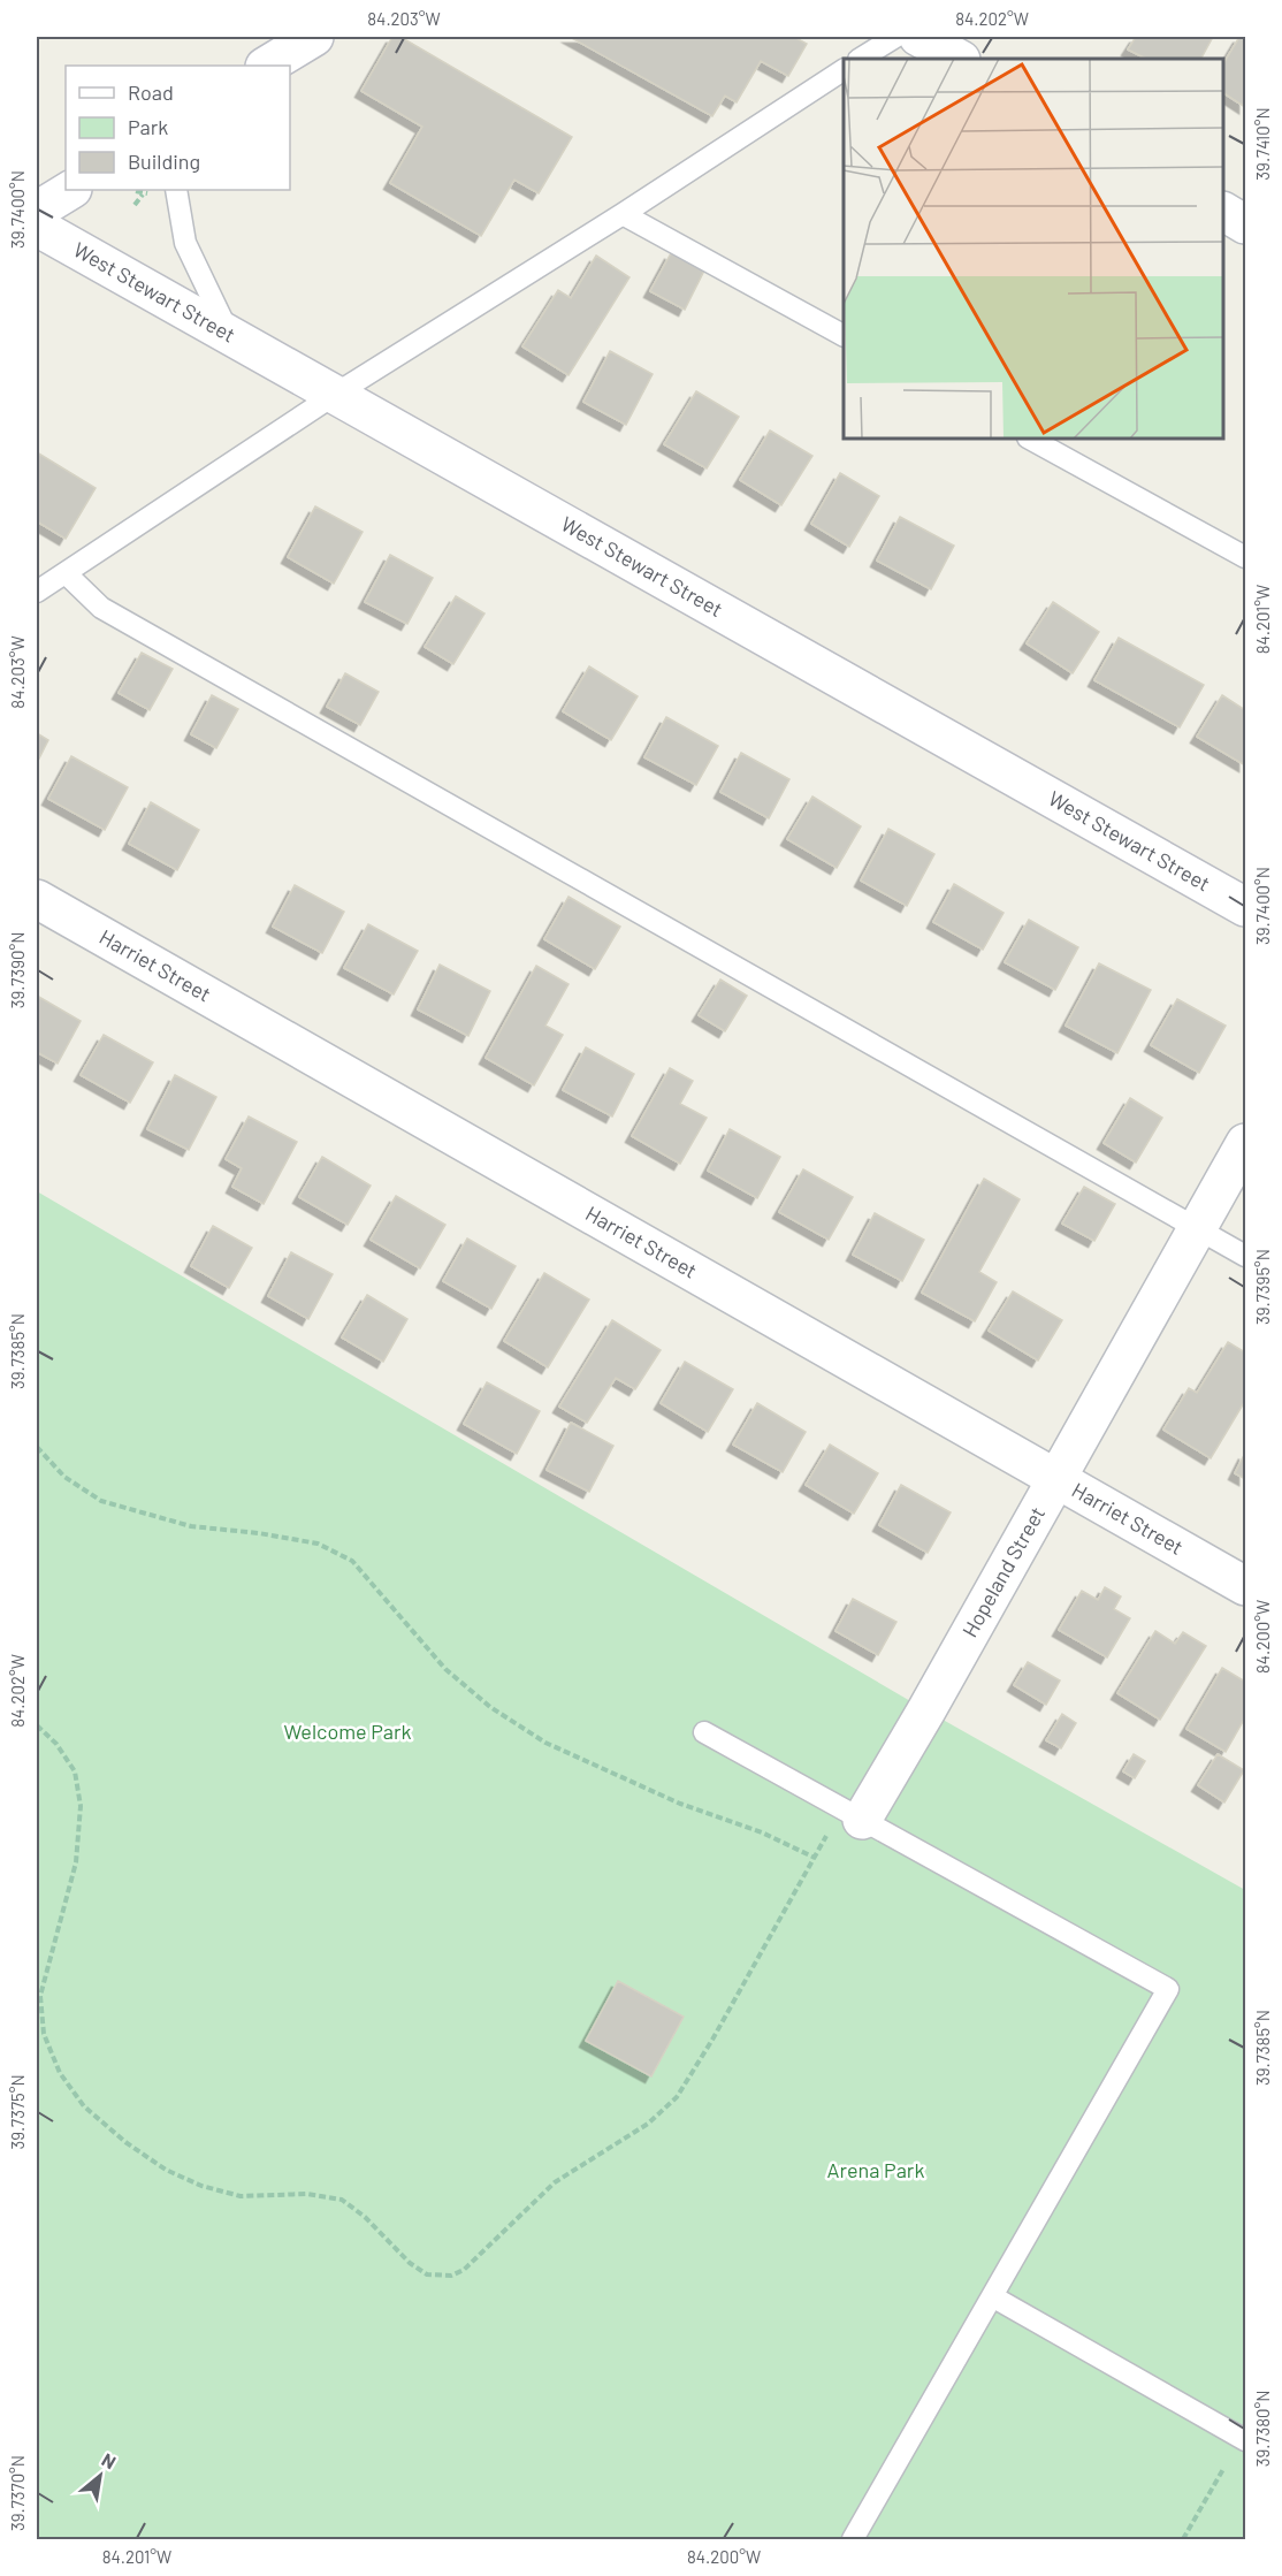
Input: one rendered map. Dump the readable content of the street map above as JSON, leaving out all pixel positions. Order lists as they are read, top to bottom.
{
  "streets": {
    "street": ["West Stewart Street", "Harriet Street", "Hopeland Street"]
  },
  "crossings": [
    ["Harriet Street", "Hopeland Street"]
  ],
  "parks": ["Welcome Park", "Arena Park"],
  "legend": ["Road", "Park", "Building"],
  "north": "top right",
  "coordinates": [
    "84.203°W",
    "84.202°W",
    "39.7410°N",
    "39.7400°N",
    "84.201°W",
    "39.7390°N",
    "39.7395°N",
    "39.7385°N",
    "84.200°W",
    "39.7375°N",
    "39.7380°N",
    "39.7370°N"
  ]
}
